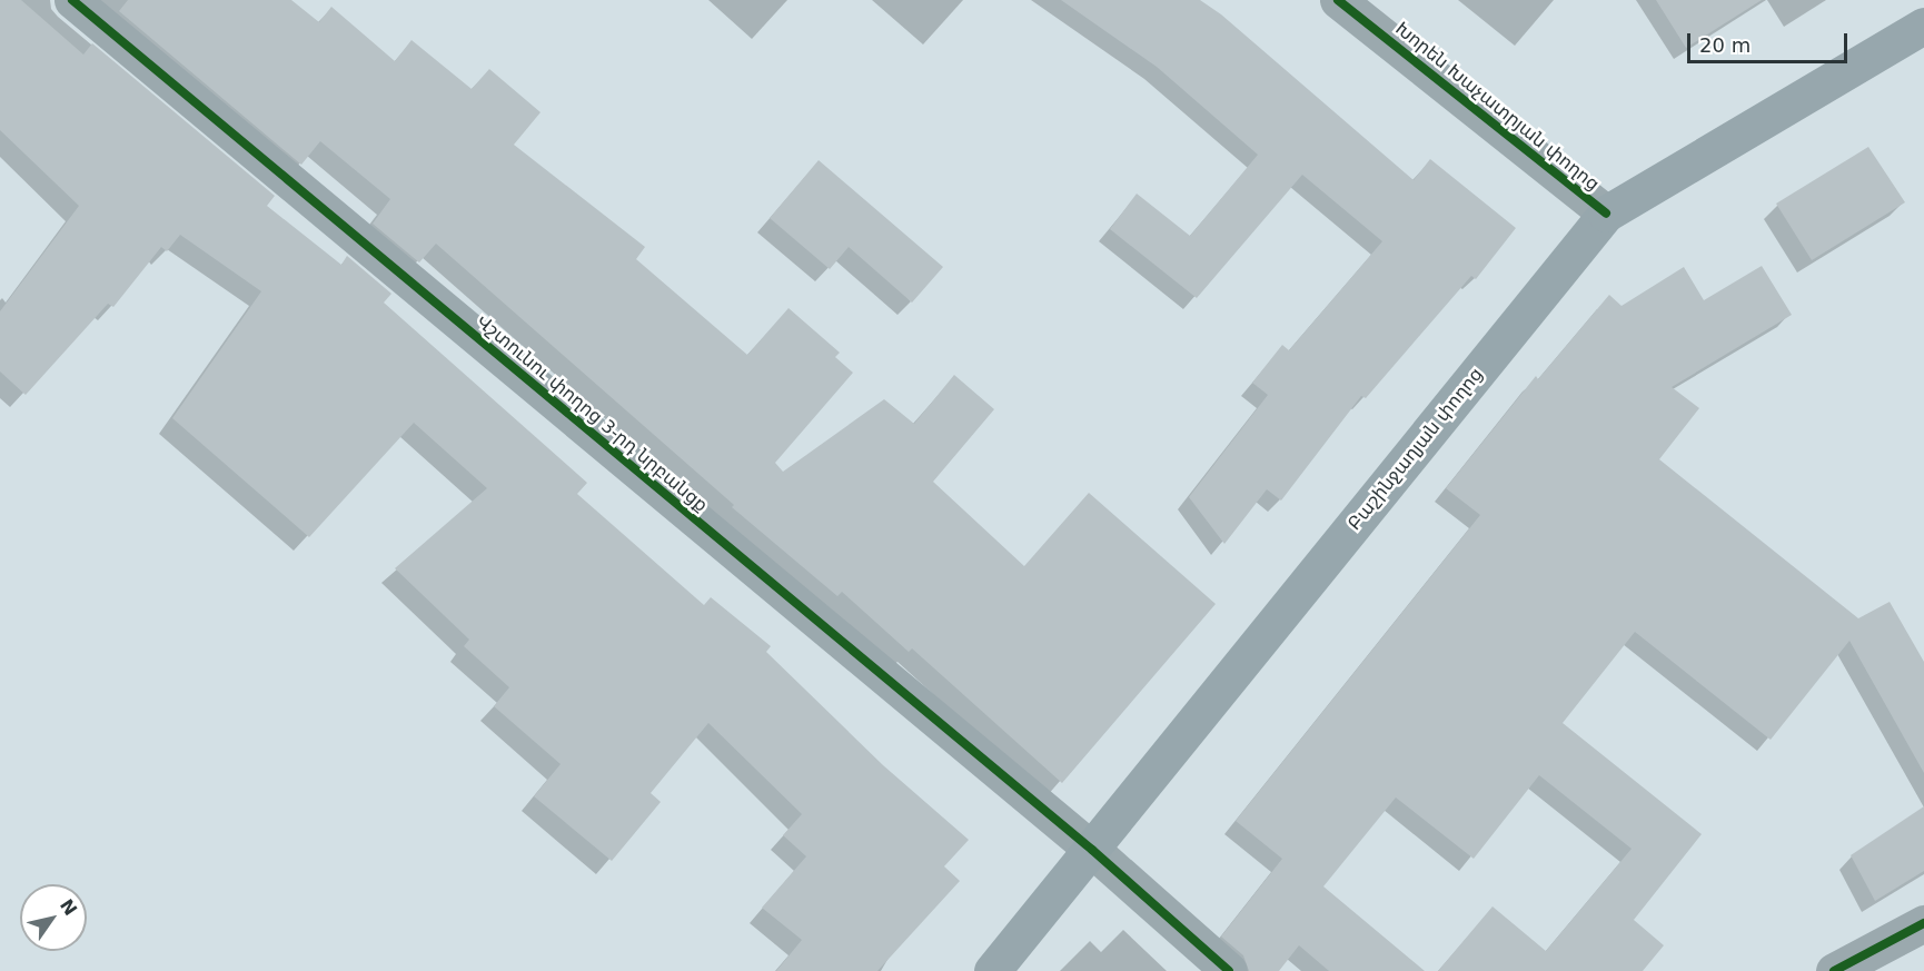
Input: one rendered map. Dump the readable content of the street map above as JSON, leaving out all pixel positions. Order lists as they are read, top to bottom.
{
  "streets": {
    "main road": ["Բաշինջաղյան փողոց"],
    "street": ["Խորեն Խաչատրյան փողոց", "Վշտունու փողոց 3-րդ նրբանցք"]
  },
  "crossings": [
    ["Խորեն Խաչատրյան փողոց", "Բաշինջաղյան փողոց"],
    ["Վշտունու փողոց 3-րդ նրբանցք", "Բաշինջաղյան փողոց"]
  ],
  "scale_bar": "20 m",
  "north": "top right"
}
